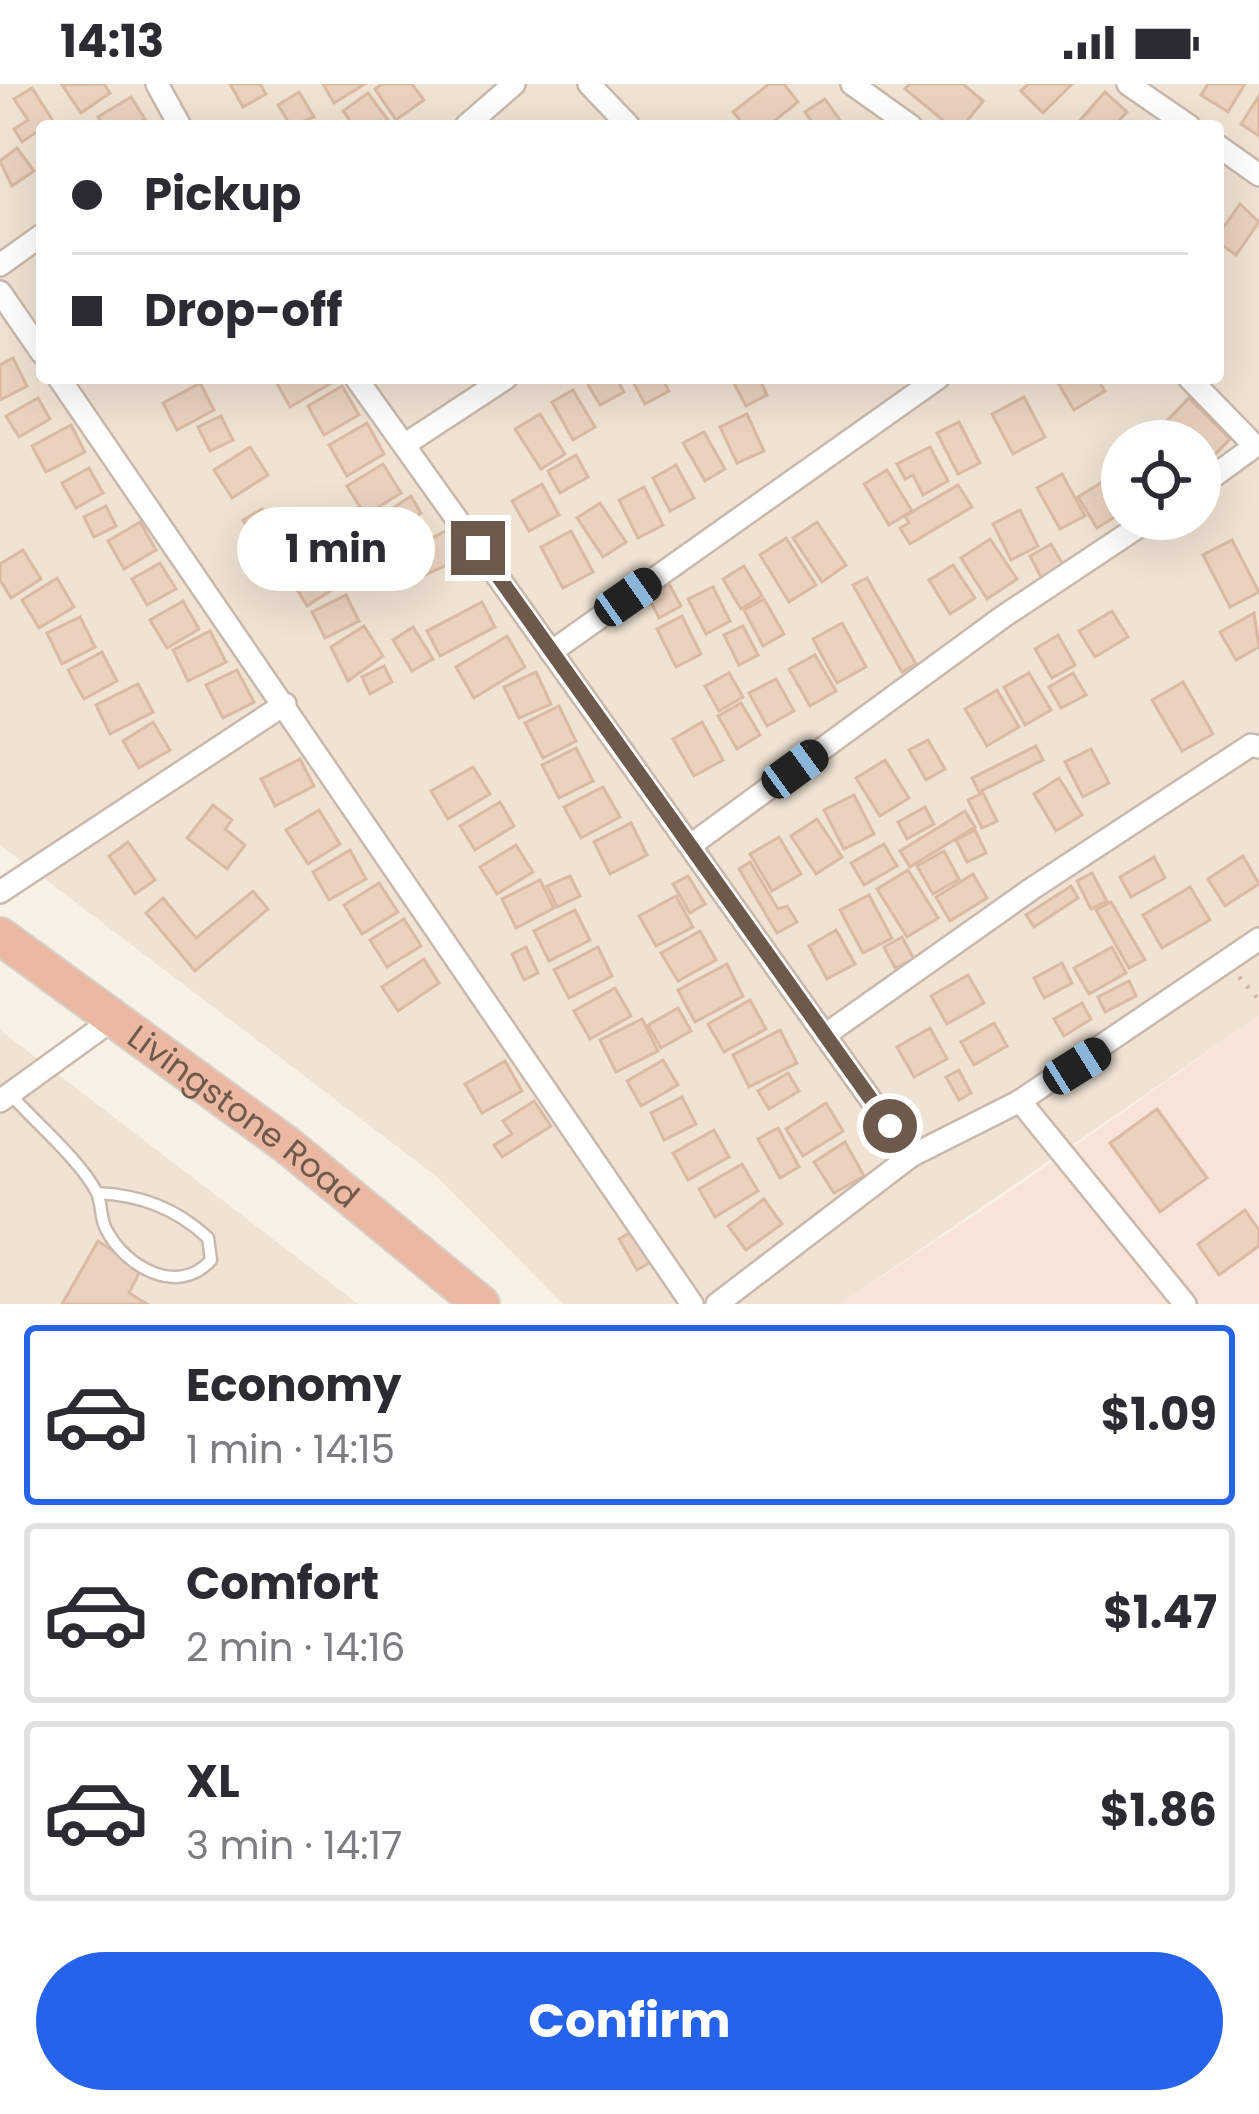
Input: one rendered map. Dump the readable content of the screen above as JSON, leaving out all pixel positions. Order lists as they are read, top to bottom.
{
  "streets": {
    "highway": ["Livingstone Road"]
  },
  "page": {
    "status": "14:13",
    "banner": ["Pickup", "Drop-off"],
    "bubble": "1 min",
    "list": [
      {
        "name": "Economy",
        "note": "1 min · 14:15",
        "value": "$1.09"
      },
      {
        "name": "Comfort",
        "note": "2 min · 14:16",
        "value": "$1.47"
      },
      {
        "name": "XL",
        "note": "3 min · 14:17",
        "value": "$1.86"
      }
    ],
    "buttons": "Confirm"
  }
}
